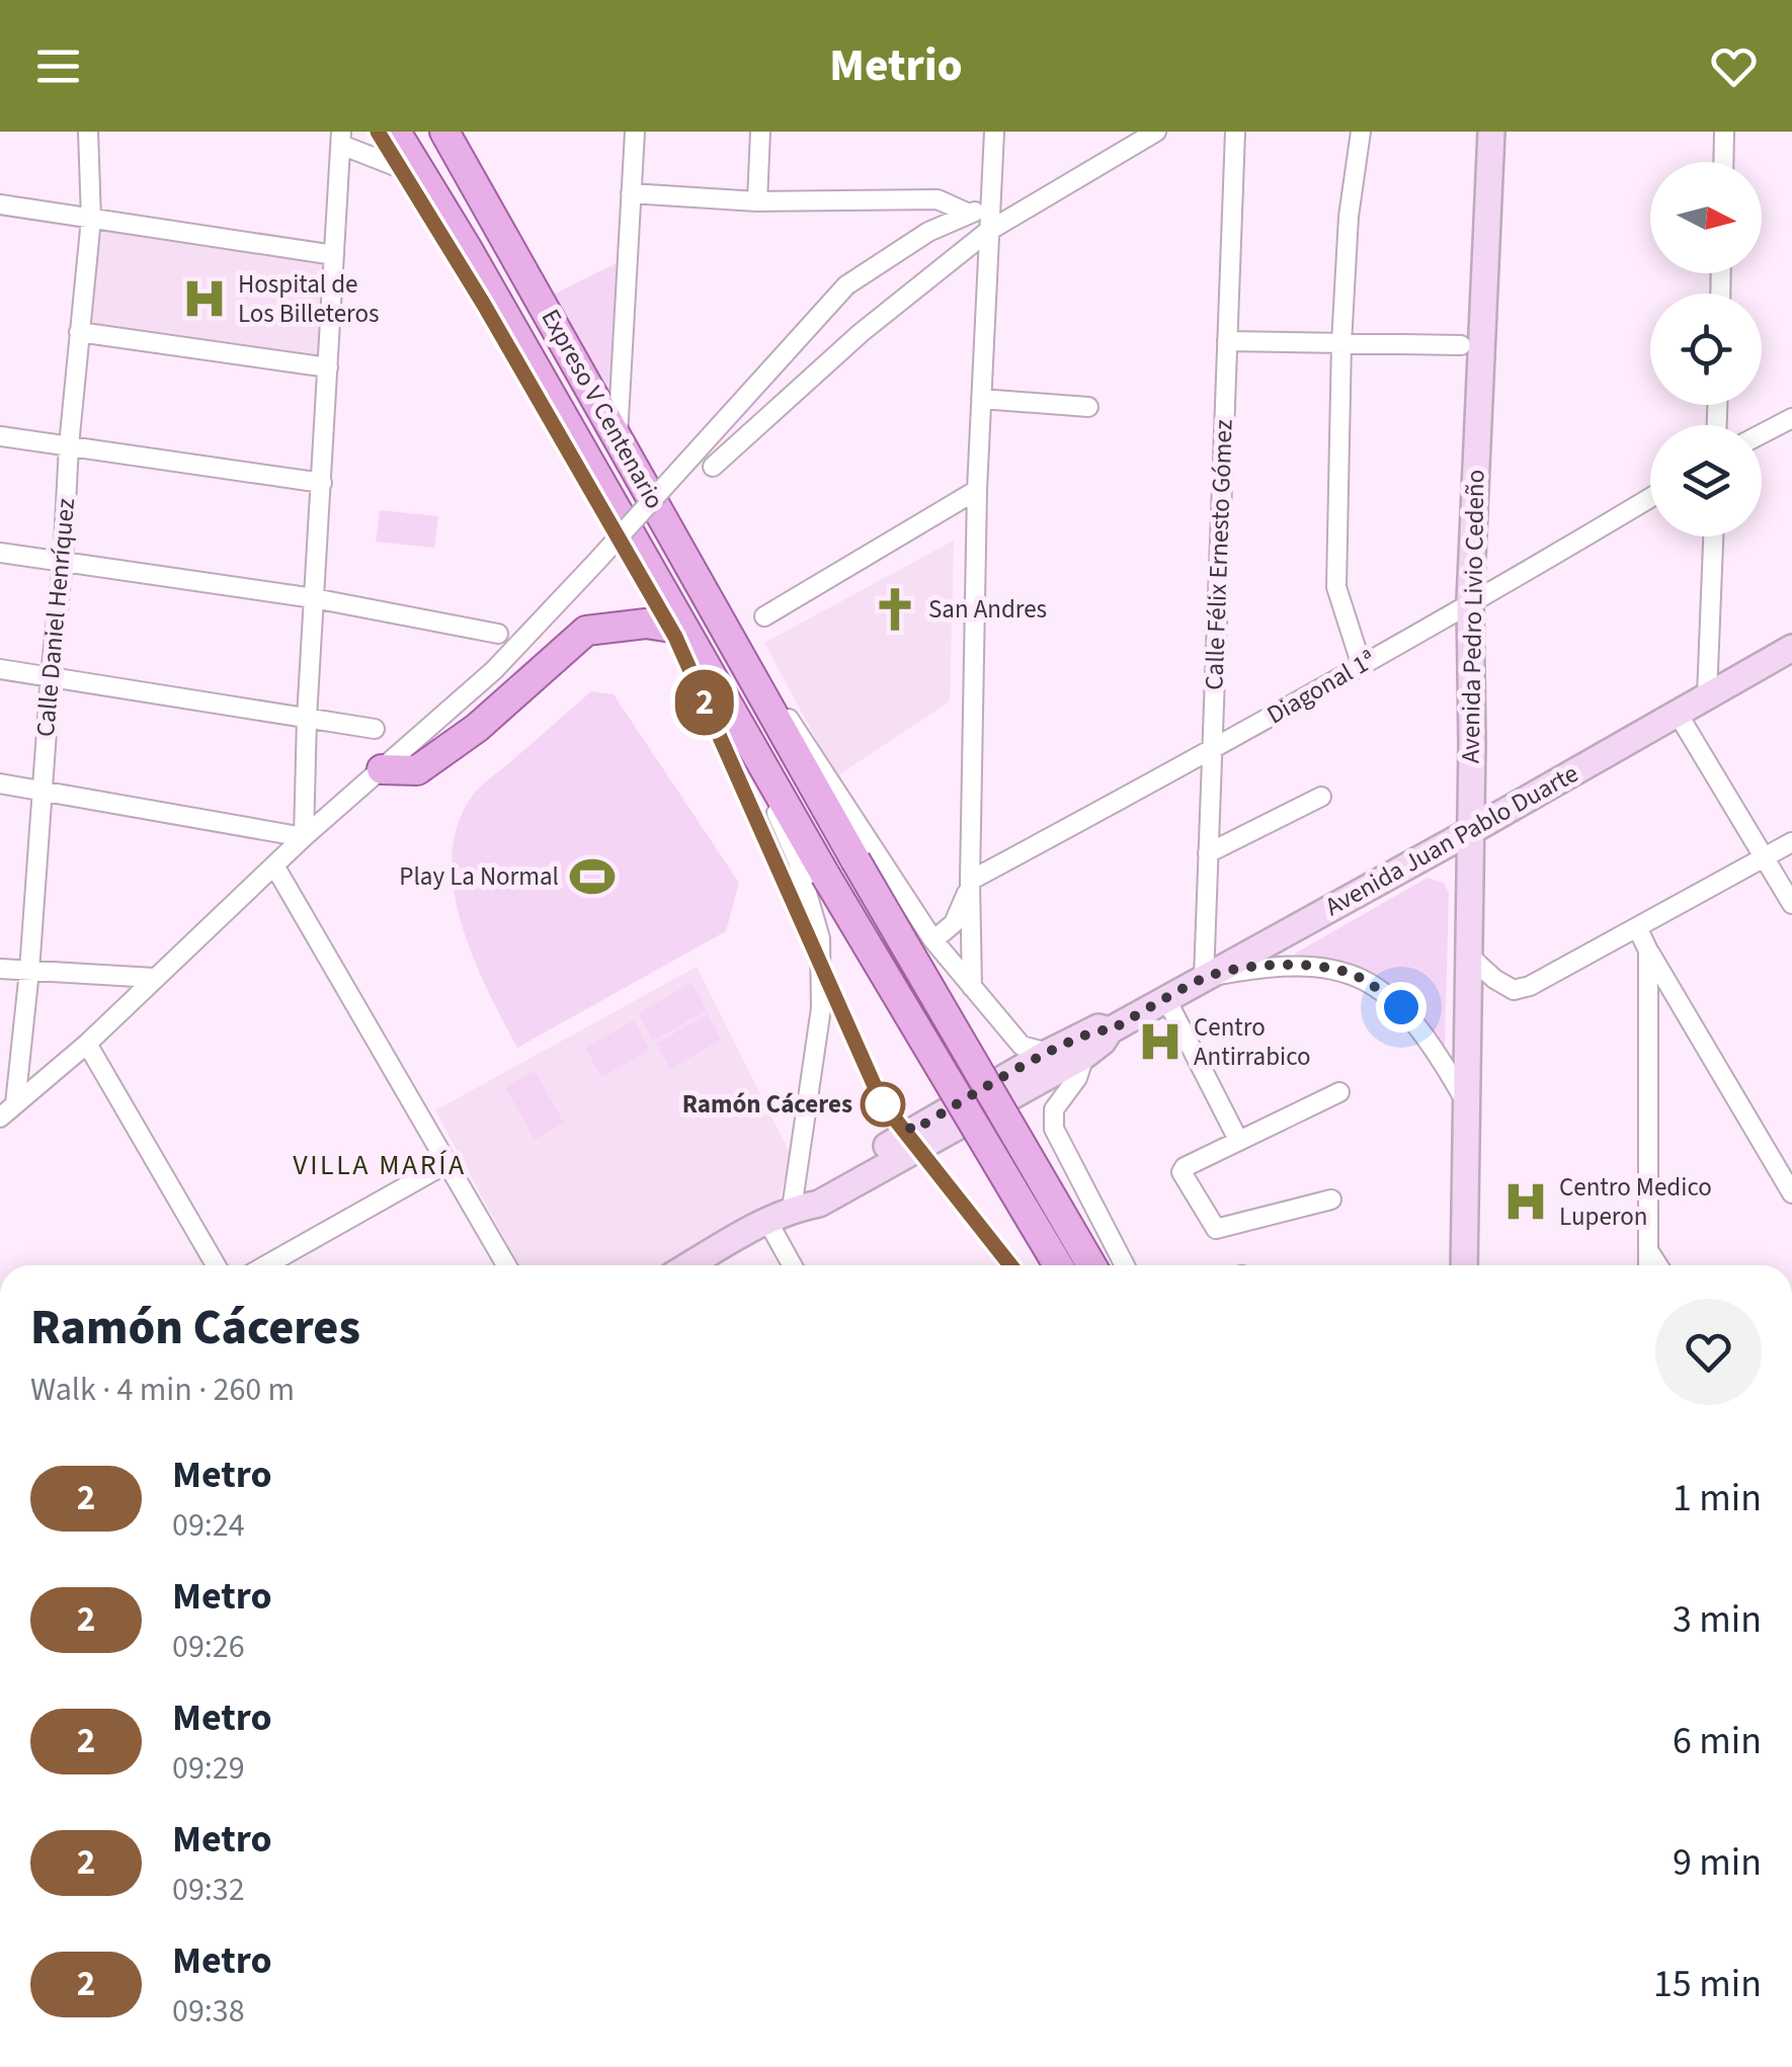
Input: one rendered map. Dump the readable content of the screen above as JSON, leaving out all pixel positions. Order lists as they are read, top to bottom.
{
  "streets": {
    "main road": ["Expreso V Centenario", "Avenida Pedro Livio Cedeño", "Avenida Juan Pablo Duarte"],
    "street": ["Calle Félix Ernesto Gómez", "Calle Daniel Henríquez", "Diagonal 1ª"]
  },
  "crossings": [
    ["Expreso V Centenario", "Avenida Juan Pablo Duarte"],
    ["Calle Félix Ernesto Gómez", "Diagonal 1ª"],
    ["Calle Félix Ernesto Gómez", "Avenida Juan Pablo Duarte"],
    ["Avenida Pedro Livio Cedeño", "Diagonal 1ª"],
    ["Avenida Pedro Livio Cedeño", "Avenida Juan Pablo Duarte"]
  ],
  "districts": ["VILLA MARÍA"],
  "places": {
    "hospital": ["Hospital de Los Billeteros", "Centro Antirrabico", "Centro Medico Luperon"],
    "church": ["San Andres"],
    "sports": ["Play La Normal"],
    "other": ["Ramón Cáceres"]
  },
  "lines": ["metro line 2"],
  "north": "right",
  "page": {
    "header": "Metrio",
    "on_map": "2",
    "heading": ["Ramón Cáceres", "Walk · 4 min · 260 m"],
    "list": [
      {
        "mark": "2",
        "name": "Metro",
        "note": "09:24",
        "value": "1 min"
      },
      {
        "mark": "2",
        "name": "Metro",
        "note": "09:26",
        "value": "3 min"
      },
      {
        "mark": "2",
        "name": "Metro",
        "note": "09:29",
        "value": "6 min"
      },
      {
        "mark": "2",
        "name": "Metro",
        "note": "09:32",
        "value": "9 min"
      },
      {
        "mark": "2",
        "name": "Metro",
        "note": "09:38",
        "value": "15 min"
      }
    ]
  }
}
